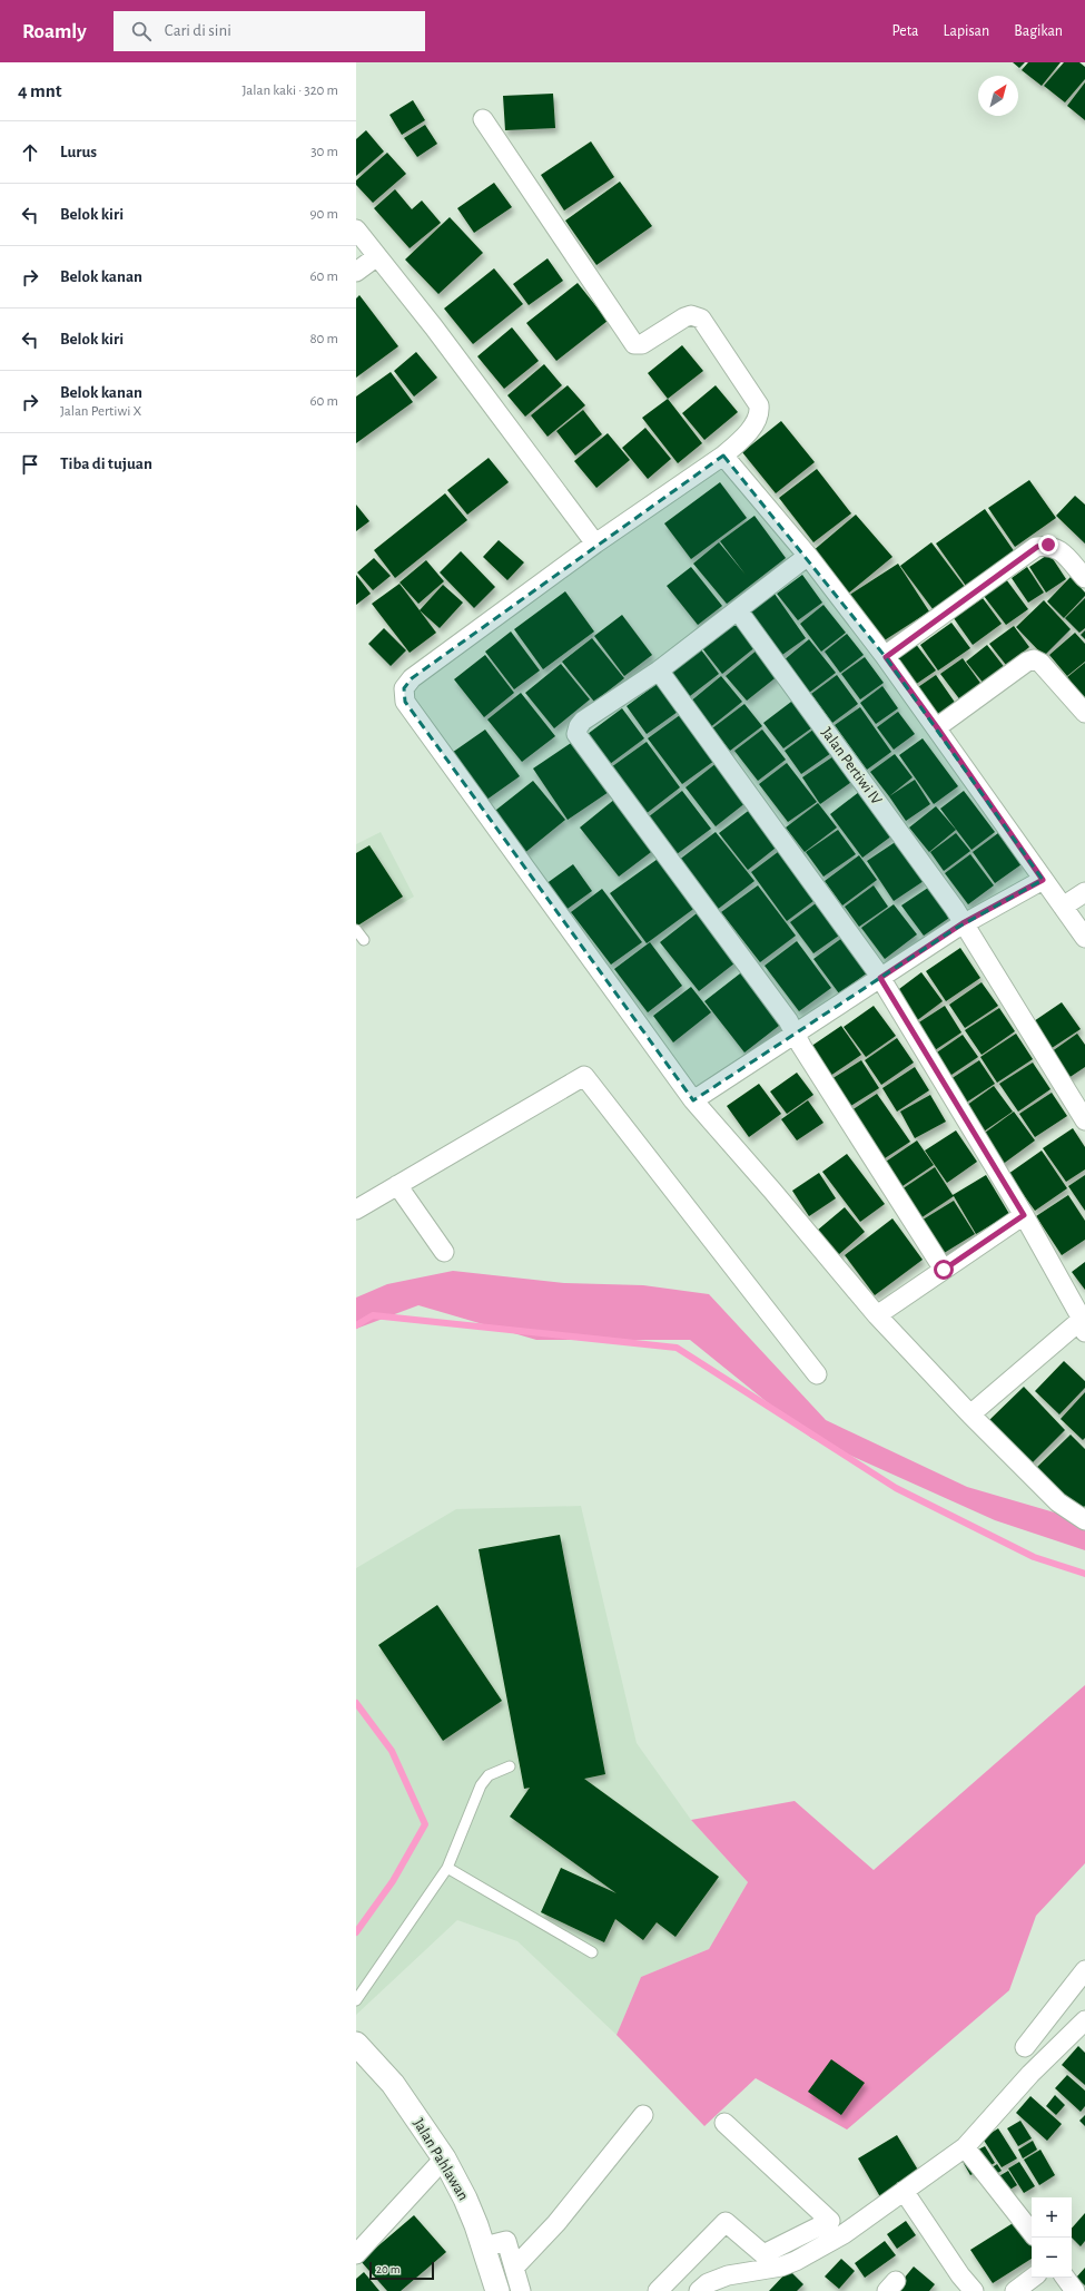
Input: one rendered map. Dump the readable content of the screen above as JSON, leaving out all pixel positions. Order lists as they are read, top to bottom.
{
  "streets": {
    "street": ["Jalan Pertiwi IV", "Jalan Pahlawan"]
  },
  "scale_bar": "20 m",
  "north": "top right",
  "page": {
    "header": "Roamly",
    "search": "Cari di sini",
    "nav": ["Peta", "Lapisan", "Bagikan"],
    "heading": ["4 mnt", "Jalan kaki · 320 m"],
    "list": [
      ["Lurus", "30 m"],
      ["Belok kiri", "90 m"],
      ["Belok kanan", "60 m"],
      ["Belok kiri", "80 m"],
      ["Belok kanan", "Jalan Pertiwi X", "60 m"],
      "Tiba di tujuan"
    ],
    "map_buttons": ["+", "−"],
    "scale": "20 m"
  }
}
